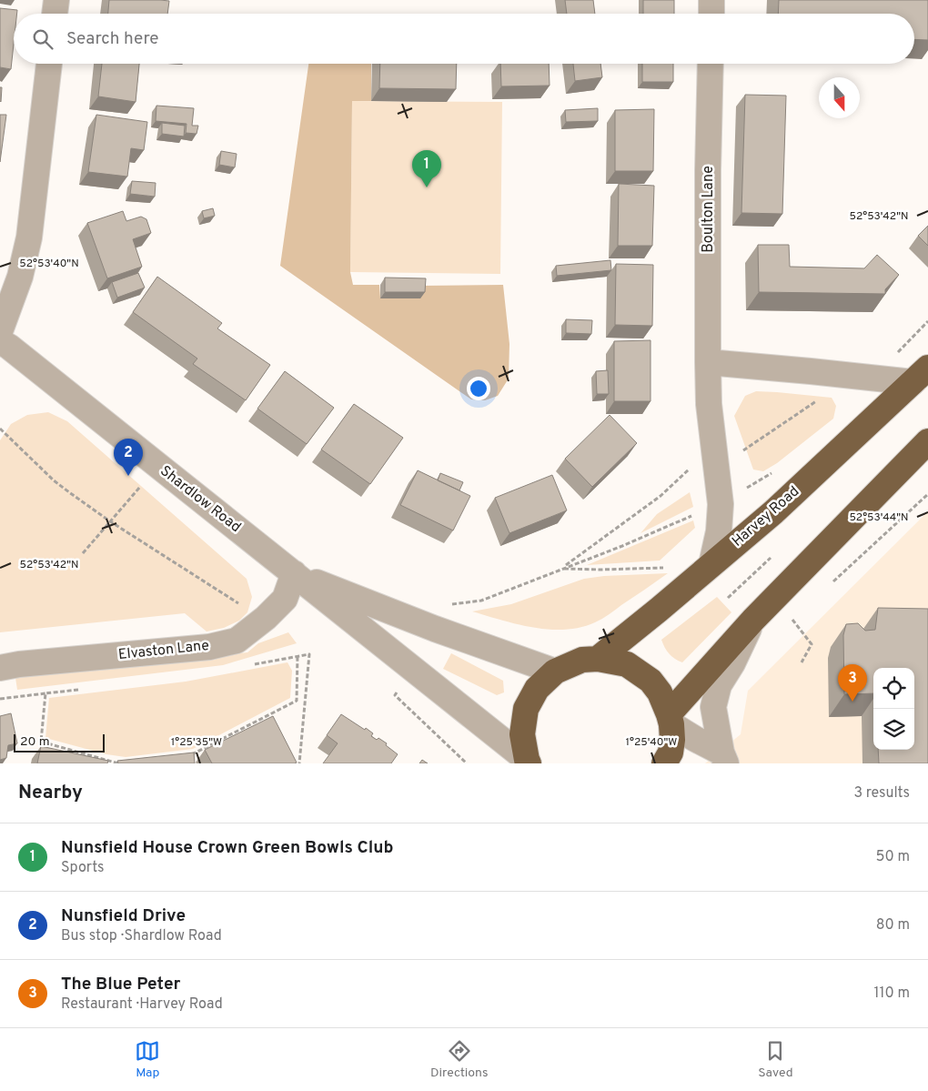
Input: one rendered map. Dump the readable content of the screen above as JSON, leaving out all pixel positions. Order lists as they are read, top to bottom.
{
  "streets": {
    "highway": ["Harvey Road"],
    "street": ["Boulton Lane", "Shardlow Road", "Elvaston Lane"]
  },
  "crossings": [
    ["Boulton Lane", "Harvey Road"],
    ["Shardlow Road", "Elvaston Lane"]
  ],
  "scale_bar": "20 m",
  "north": "bottom",
  "page": {
    "search": "Search here",
    "pins": ["1", "2", "3"],
    "scale": "20 m",
    "heading": ["Nearby", "3 results"],
    "list": [
      {
        "mark": "1",
        "name": "Nunsfield House Crown Green Bowls Club",
        "note": "Sports",
        "value": "50 m"
      },
      {
        "mark": "2",
        "name": "Nunsfield Drive",
        "note": "Bus stop · Shardlow Road",
        "value": "80 m"
      },
      {
        "mark": "3",
        "name": "The Blue Peter",
        "note": "Restaurant · Harvey Road",
        "value": "110 m"
      }
    ],
    "nav": ["Map", "Directions", "Saved"]
  },
  "coordinates": [
    "52°53'42\"N",
    "52°53'40\"N",
    "52°53'44\"N",
    "1°25'35\"W",
    "1°25'40\"W"
  ]
}
